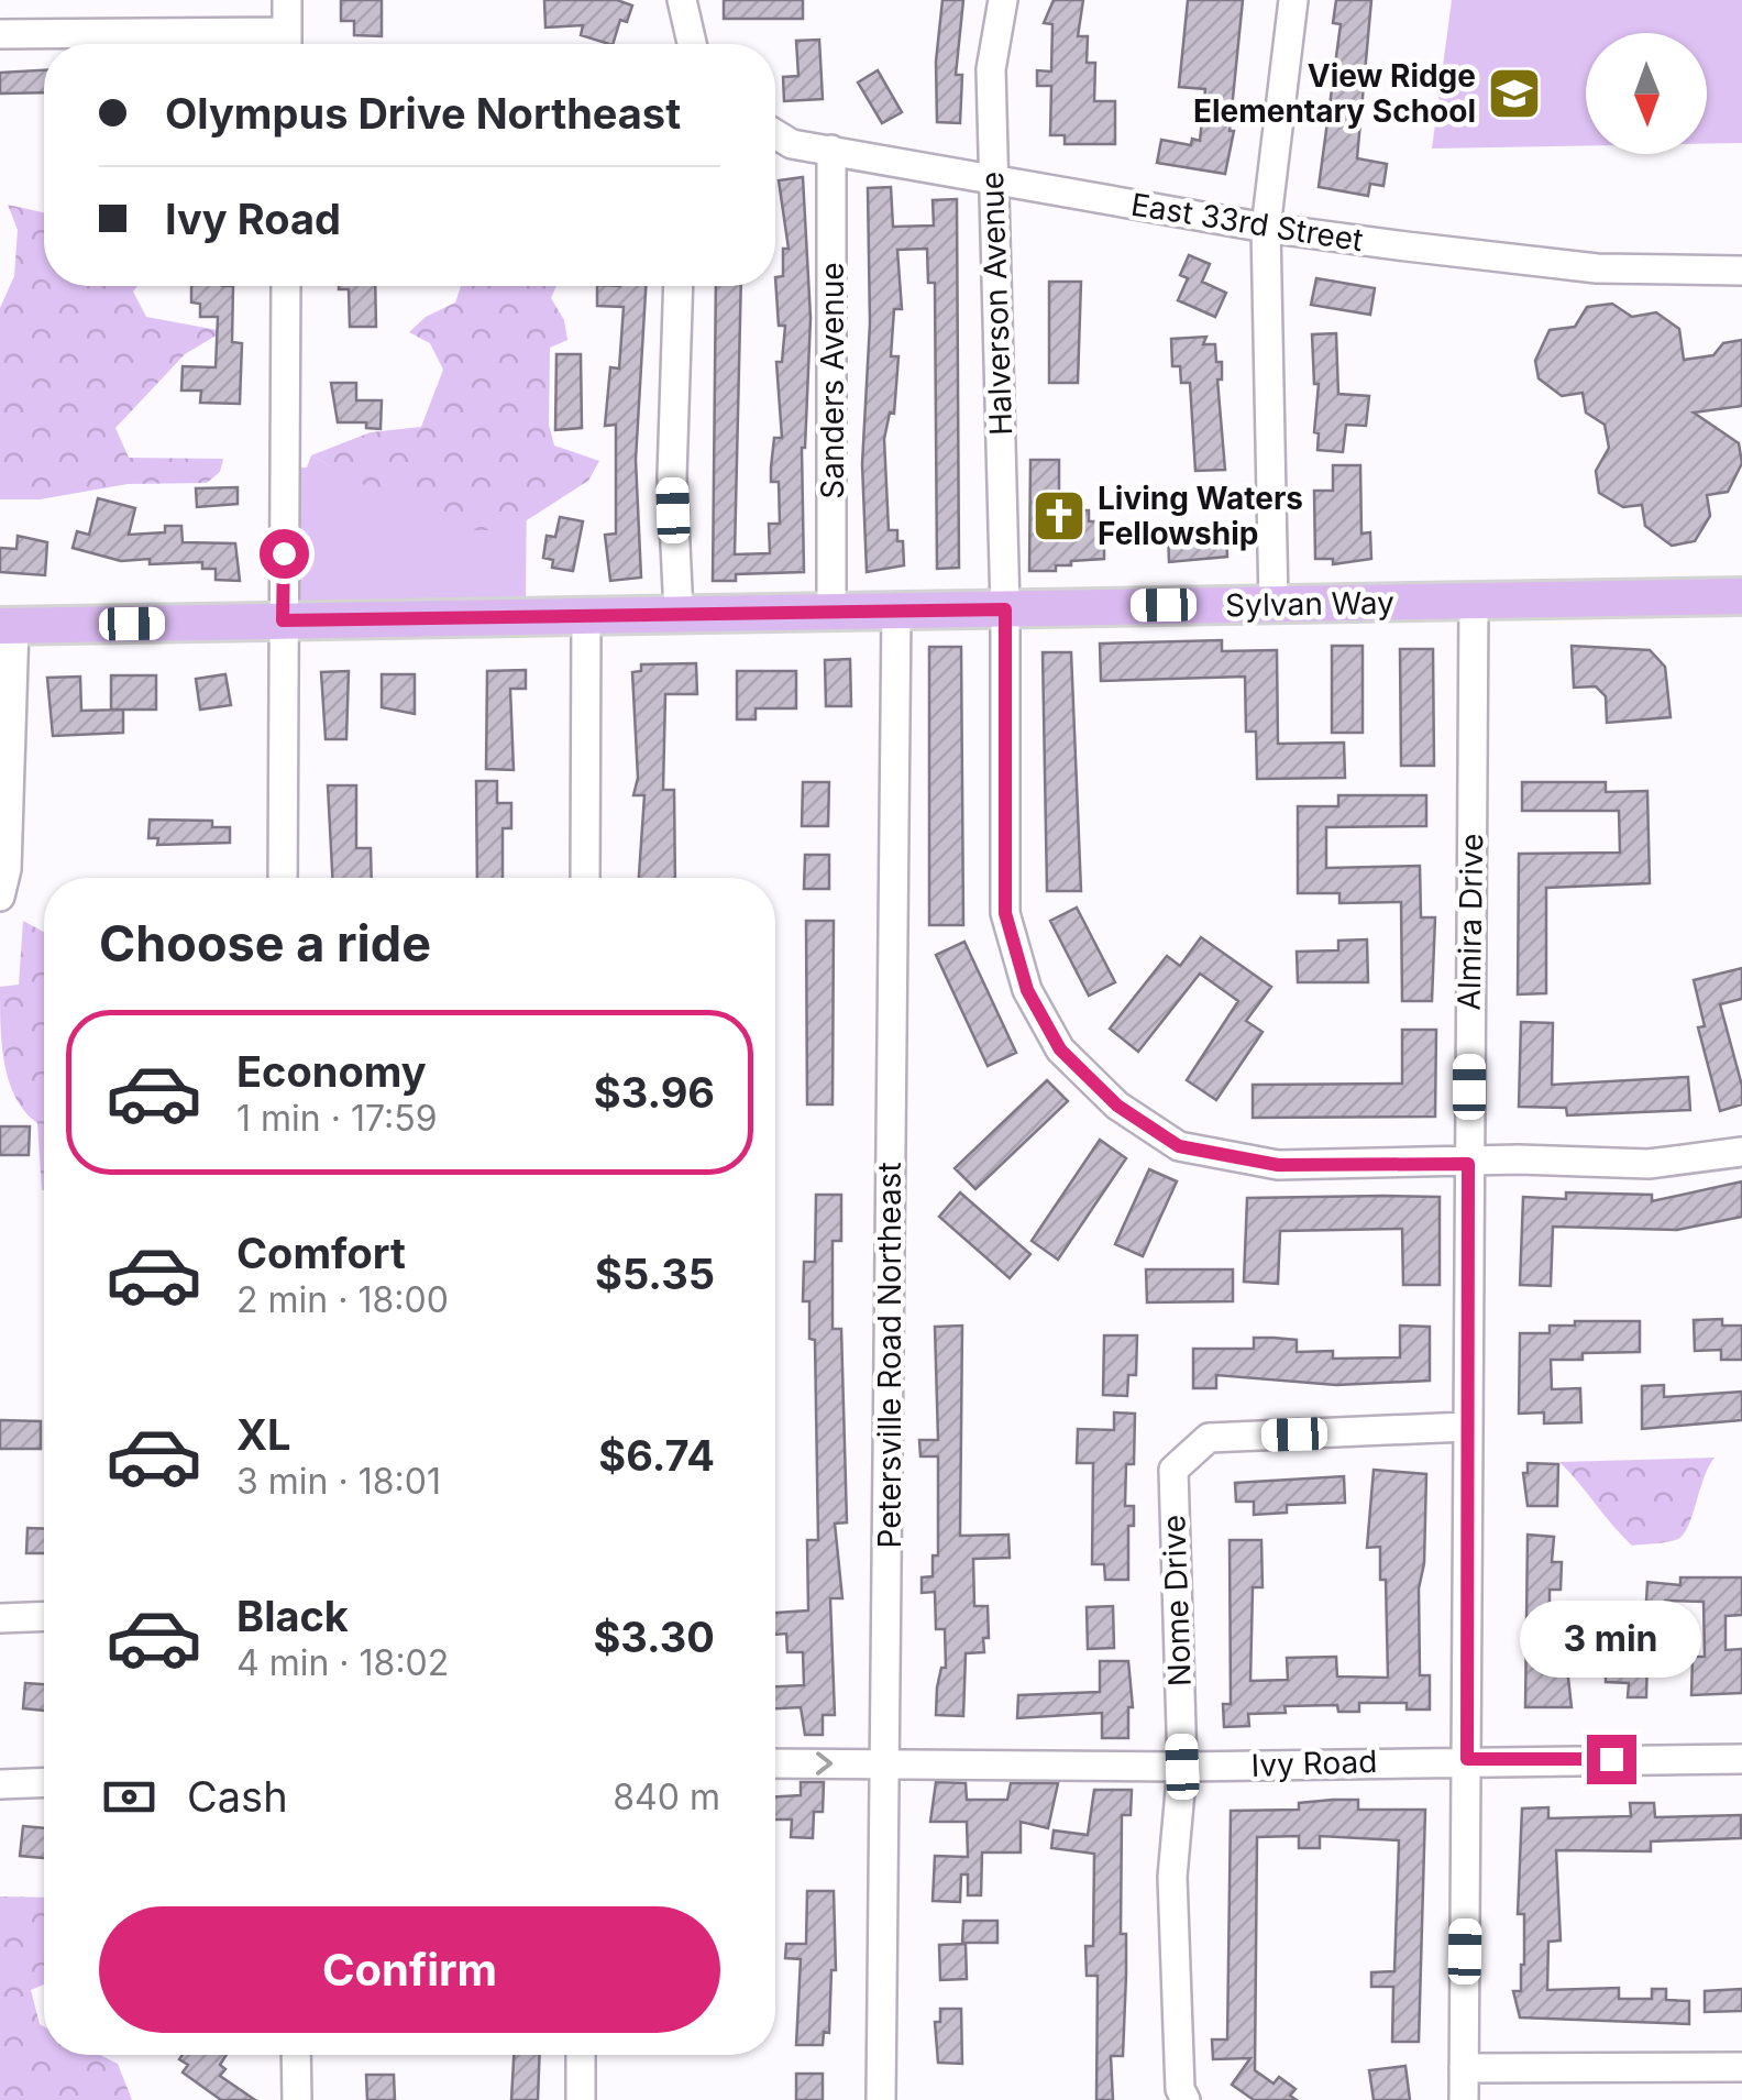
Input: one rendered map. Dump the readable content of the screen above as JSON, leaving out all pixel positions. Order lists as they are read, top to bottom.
{
  "streets": {
    "main road": ["Sylvan Way"],
    "street": [
      "East 33rd Street",
      "Halverson Avenue",
      "Sanders Avenue",
      "Almira Drive",
      "Petersville Road Northeast",
      "Nome Drive",
      "Ivy Road"
    ]
  },
  "crossings": [
    ["East 33rd Street", "Halverson Avenue"],
    ["East 33rd Street", "Sanders Avenue"],
    ["Halverson Avenue", "Sylvan Way"],
    ["Halverson Avenue", "Almira Drive"],
    ["Sanders Avenue", "Sylvan Way"],
    ["Sylvan Way", "Almira Drive"],
    ["Sylvan Way", "Petersville Road Northeast"],
    ["Almira Drive", "Nome Drive"],
    ["Almira Drive", "Ivy Road"],
    ["Petersville Road Northeast", "Ivy Road"],
    ["Nome Drive", "Ivy Road"]
  ],
  "places": {
    "school or university": ["View Ridge Elementary School"],
    "church": ["Living Waters Fellowship"]
  },
  "north": "bottom",
  "page": {
    "banner": ["Olympus Drive Northeast", "Ivy Road"],
    "heading": "Choose a ride",
    "list": [
      {
        "name": "Economy",
        "note": "1 min · 17:59",
        "value": "$3.96"
      },
      {
        "name": "Comfort",
        "note": "2 min · 18:00",
        "value": "$5.35"
      },
      {
        "name": "XL",
        "note": "3 min · 18:01",
        "value": "$6.74"
      },
      {
        "name": "Black",
        "note": "4 min · 18:02",
        "value": "$3.30"
      }
    ],
    "bubble": "3 min",
    "pay": ["Cash", "840 m"],
    "buttons": "Confirm"
  }
}
